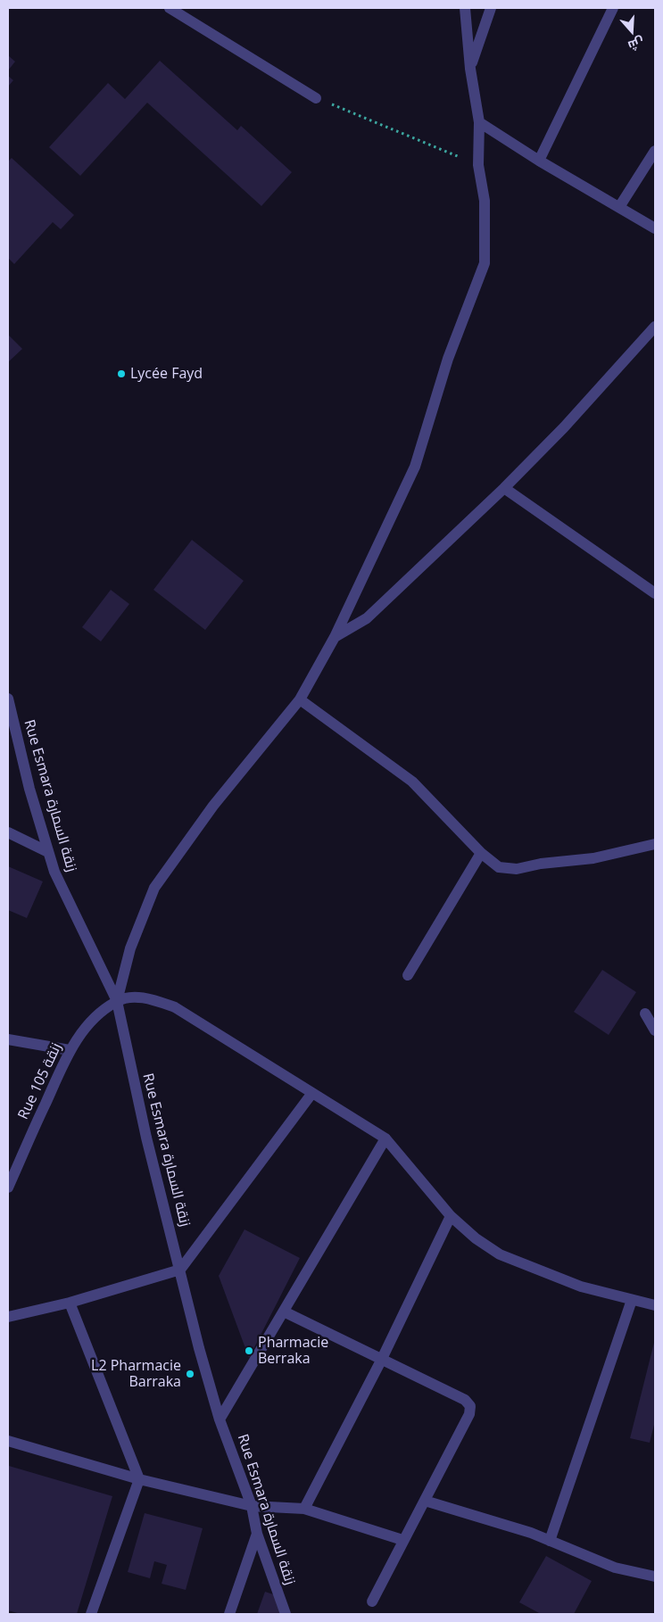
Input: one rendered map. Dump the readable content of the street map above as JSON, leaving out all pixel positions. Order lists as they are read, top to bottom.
{
  "streets": {
    "street": ["Rue Esmara زنقة السمارة", "Rue 105 زنقة"]
  },
  "crossings": [
    ["Rue Esmara زنقة السمارة", "Rue 105 زنقة"]
  ],
  "places": ["Lycée Fayd", "Pharmacie Berraka", "L2 Pharmacie Barraka"],
  "north": "bottom"
}
